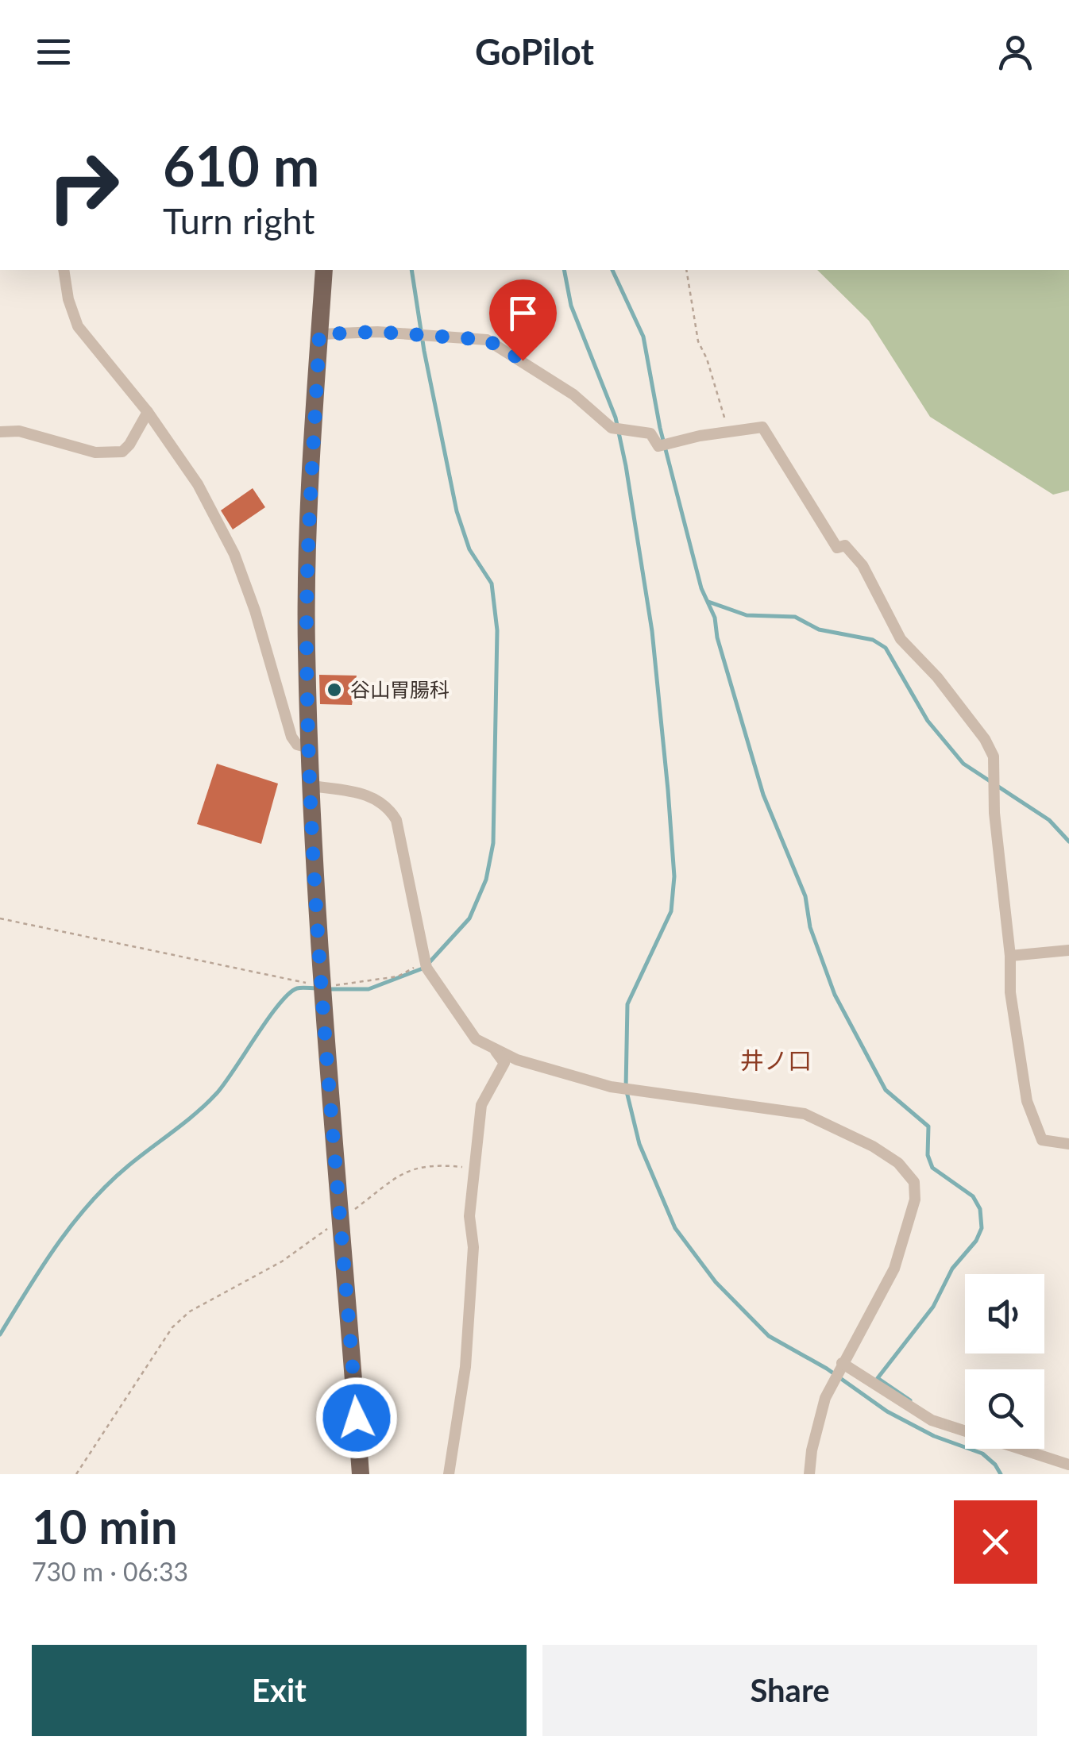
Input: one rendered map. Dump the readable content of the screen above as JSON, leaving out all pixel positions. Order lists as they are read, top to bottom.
{
  "districts": ["井ノ口"],
  "places": ["谷山胃腸科"],
  "page": {
    "header": "GoPilot",
    "turn": ["610 m", "Turn right"],
    "heading": ["10 min", "730 m · 06:33"],
    "buttons": ["Exit", "Share"]
  }
}
